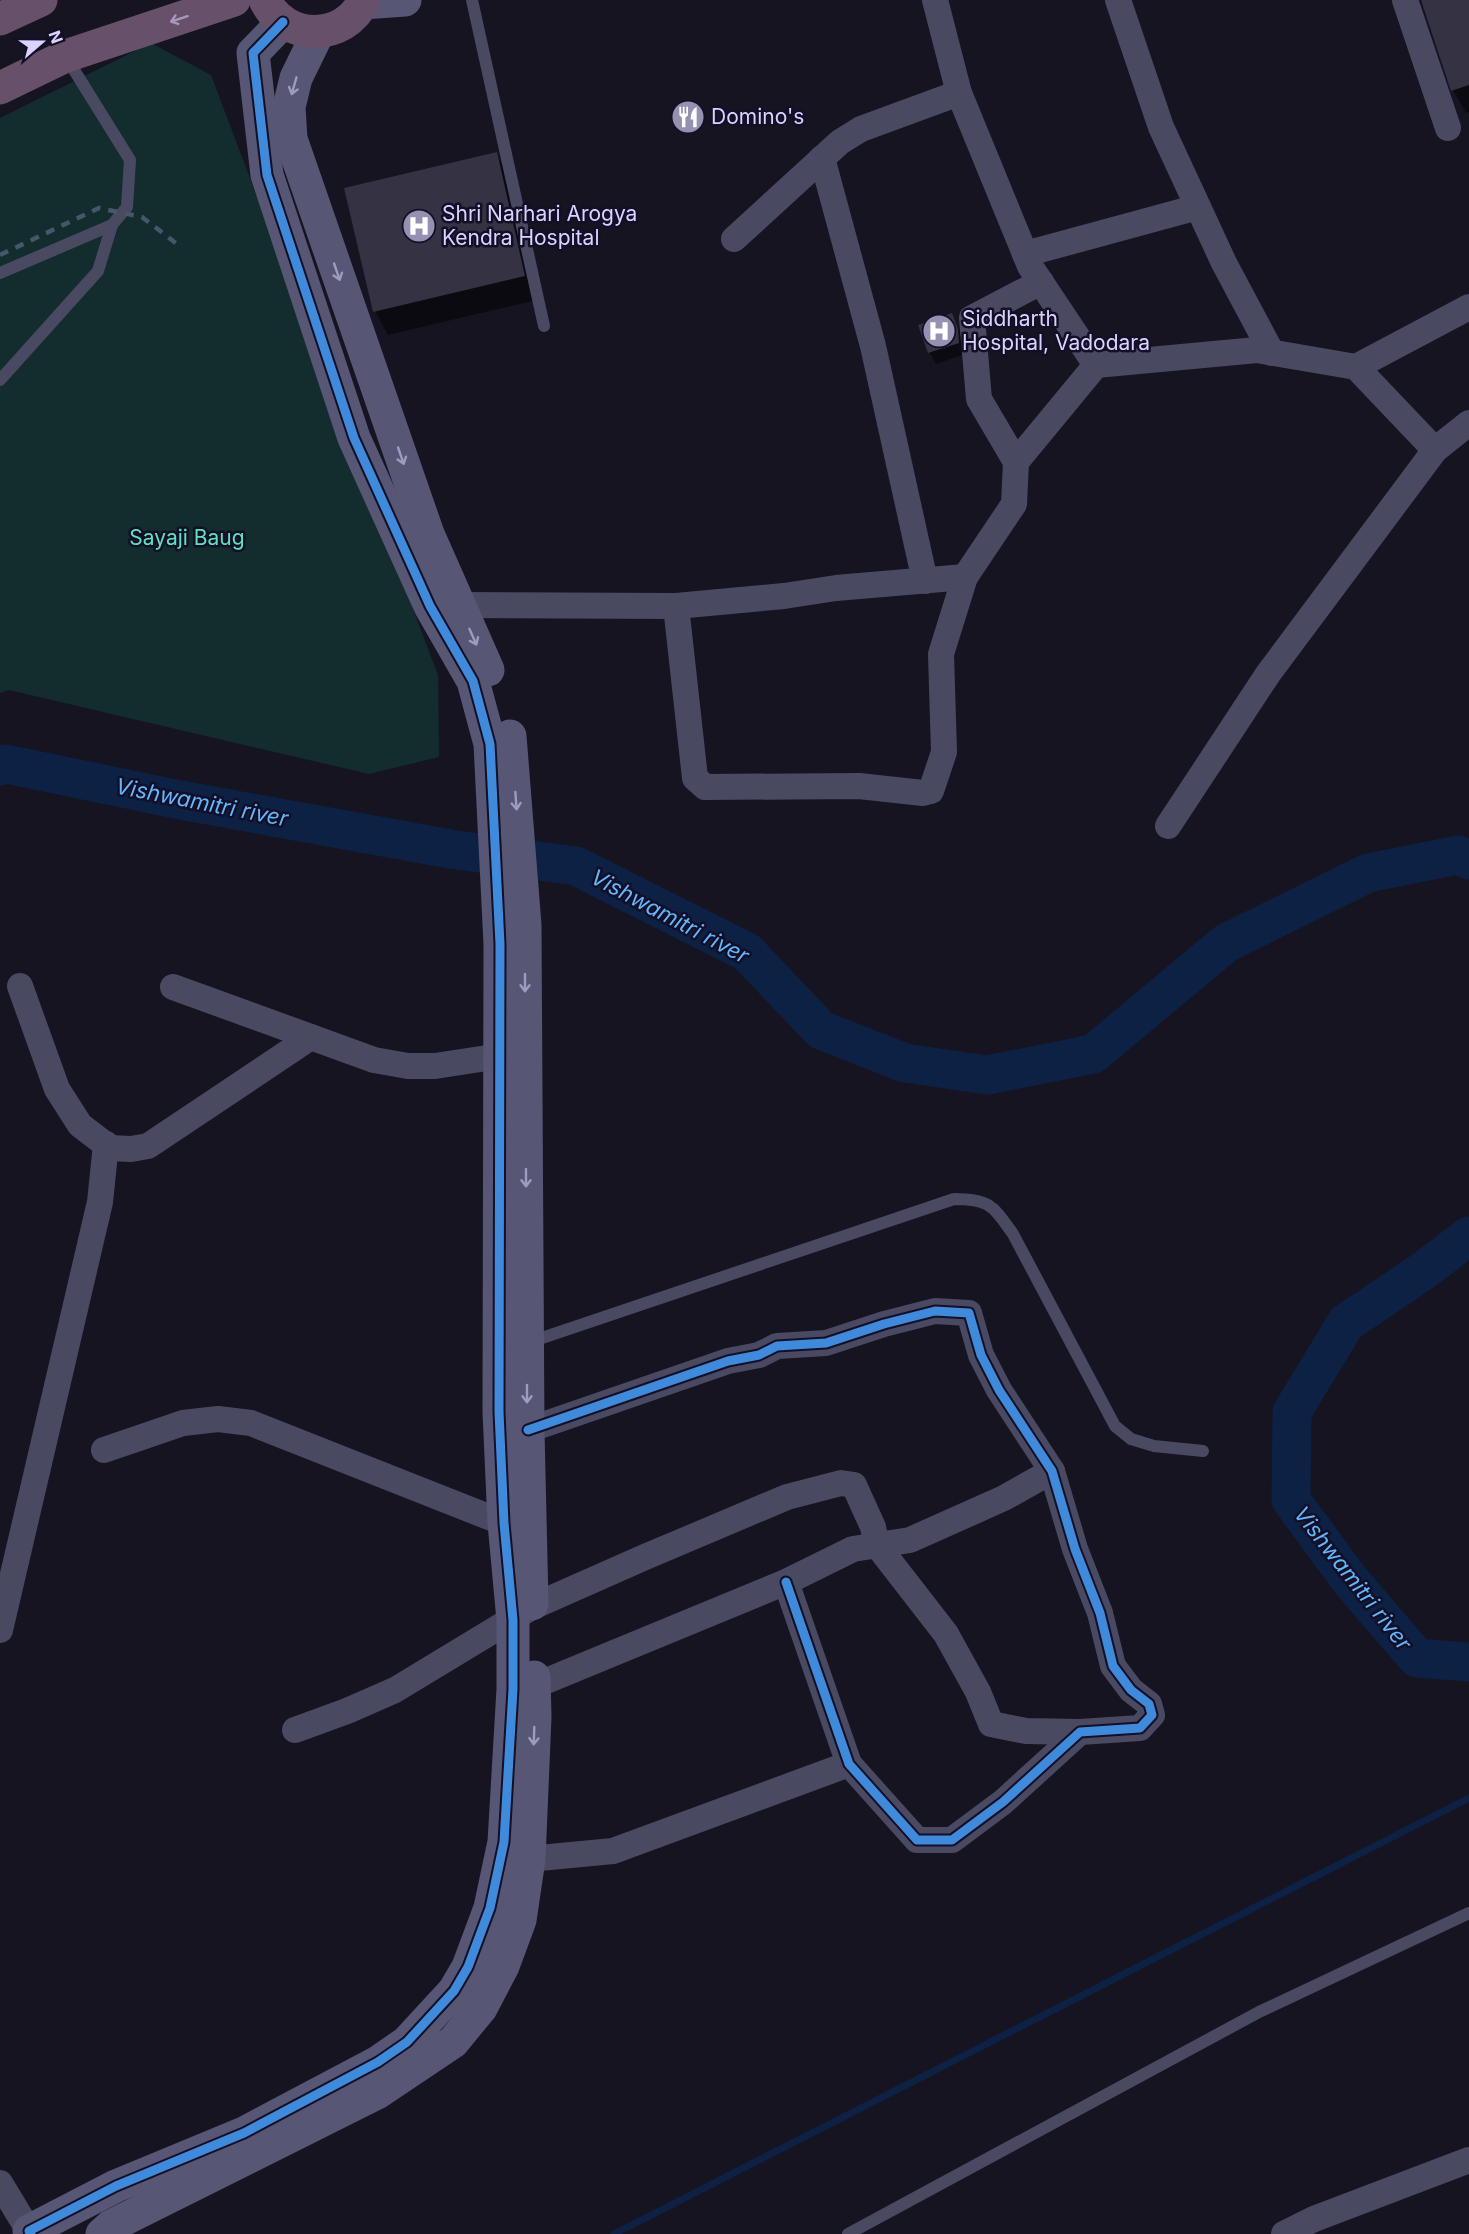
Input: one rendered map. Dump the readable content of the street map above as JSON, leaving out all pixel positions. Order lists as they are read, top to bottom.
{
  "water": ["Vishwamitri river"],
  "parks": ["Sayaji Baug"],
  "places": {
    "restaurant": ["Domino's"],
    "hospital": ["Shri Narhari Arogya Kendra Hospital", "Siddharth Hospital, Vadodara"]
  },
  "north": "right"
}
